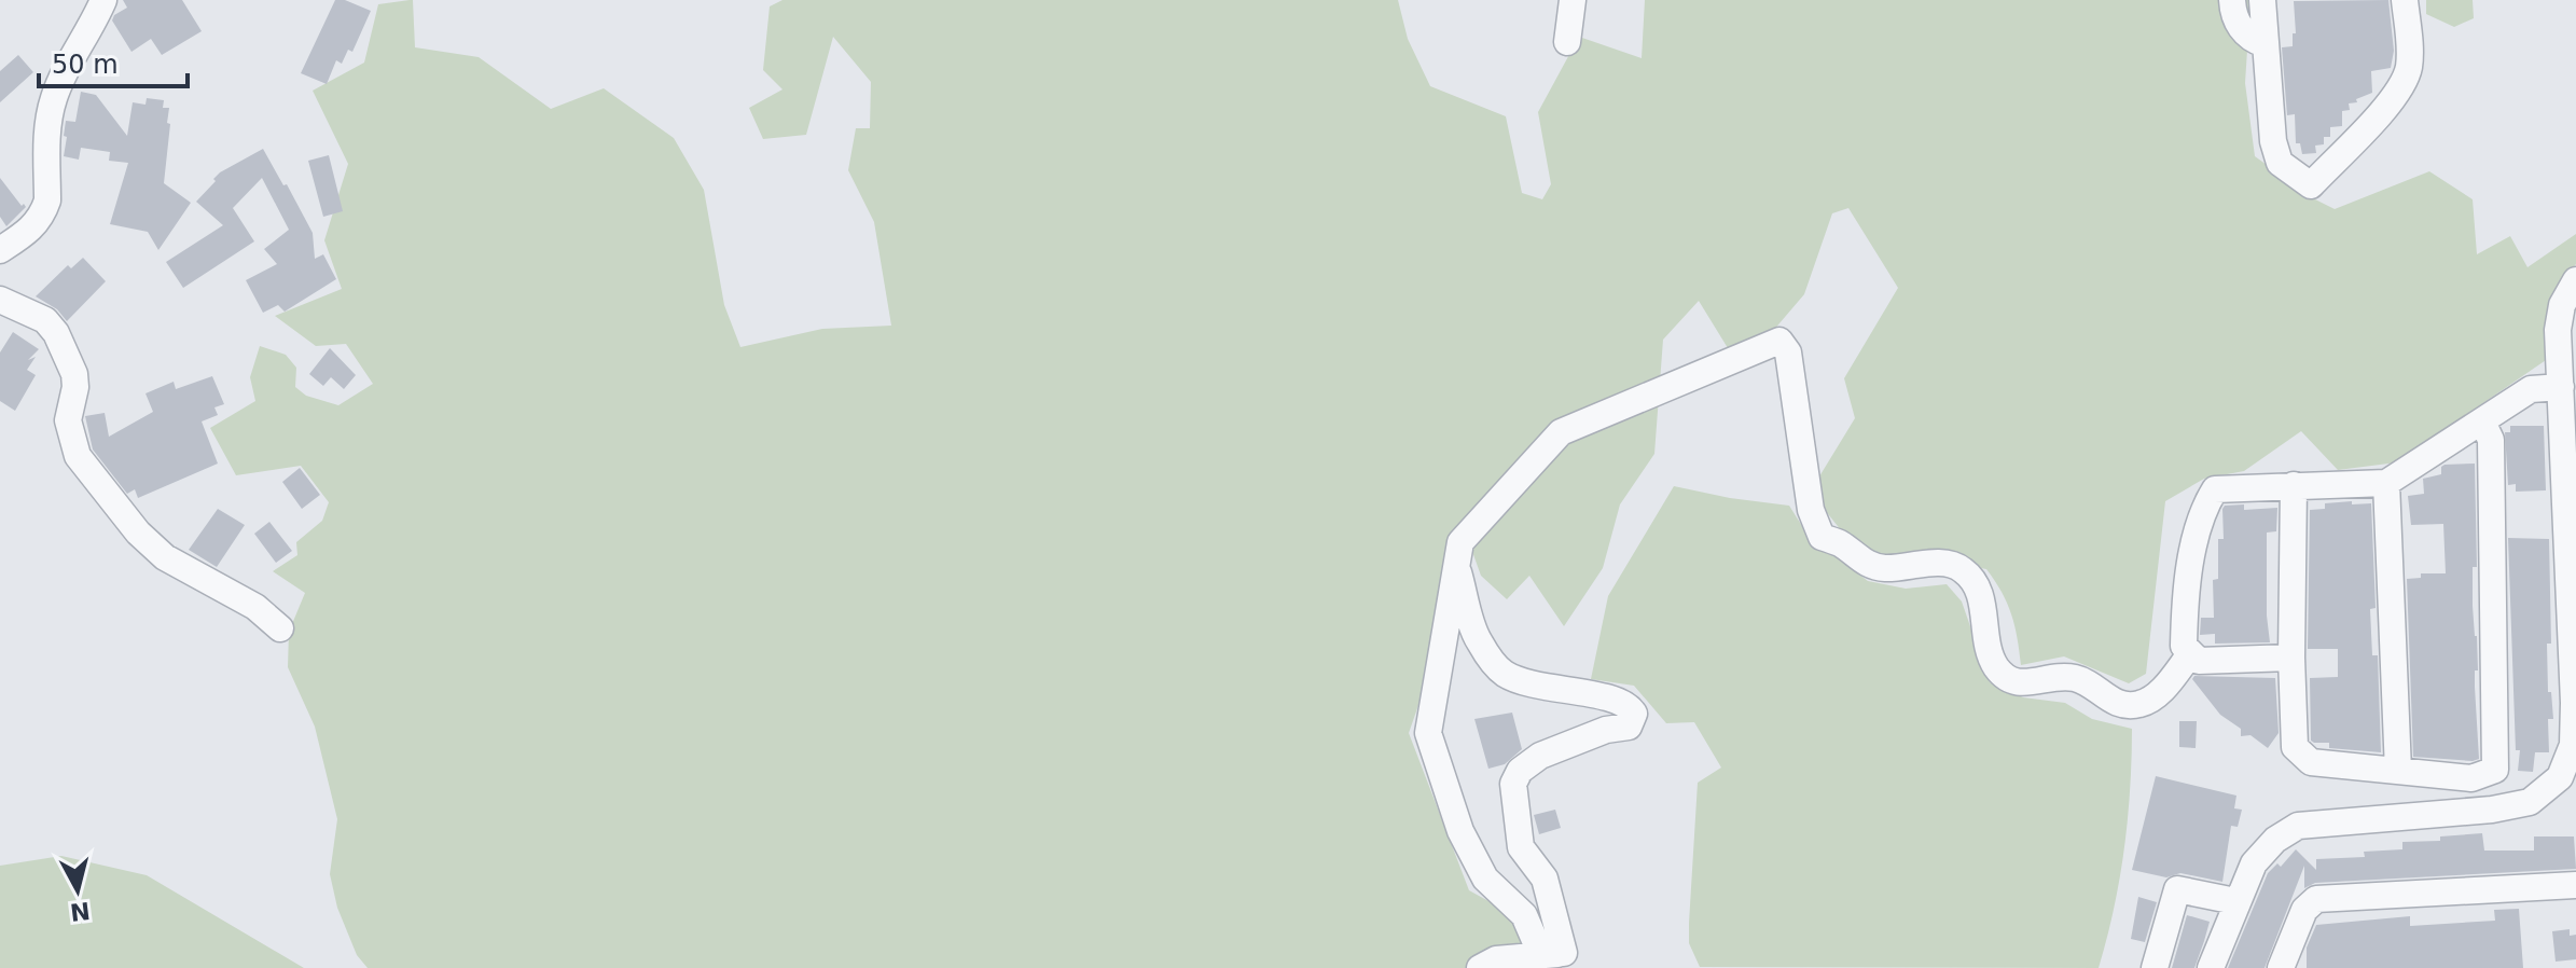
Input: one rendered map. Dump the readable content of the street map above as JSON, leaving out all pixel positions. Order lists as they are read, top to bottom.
{
  "scale_bar": "50 m",
  "north": "bottom"
}
